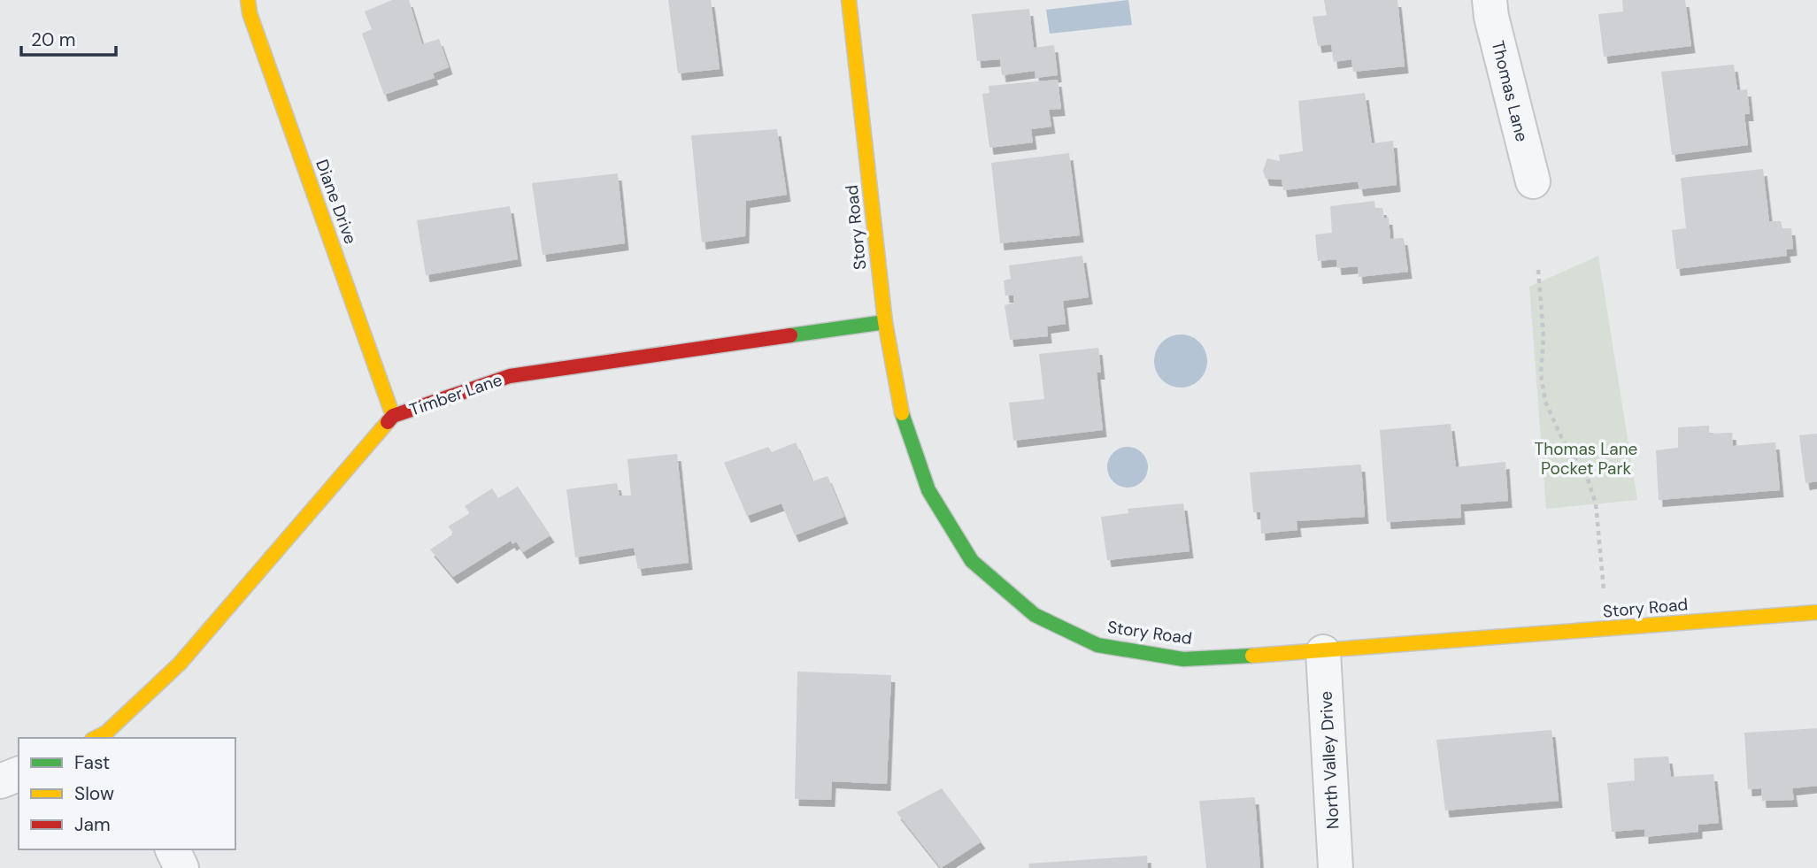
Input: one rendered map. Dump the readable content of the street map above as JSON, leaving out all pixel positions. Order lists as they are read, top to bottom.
{
  "streets": {
    "street": [
      "Thomas Lane",
      "Diane Drive",
      "Story Road",
      "Timber Lane",
      "North Valley Drive"
    ]
  },
  "crossings": [
    ["Diane Drive", "Timber Lane"],
    ["Story Road", "Timber Lane"],
    ["Story Road", "North Valley Drive"]
  ],
  "parks": ["Thomas Lane Pocket Park"],
  "legend": ["Fast", "Slow", "Jam"],
  "scale_bar": "20 m"
}
